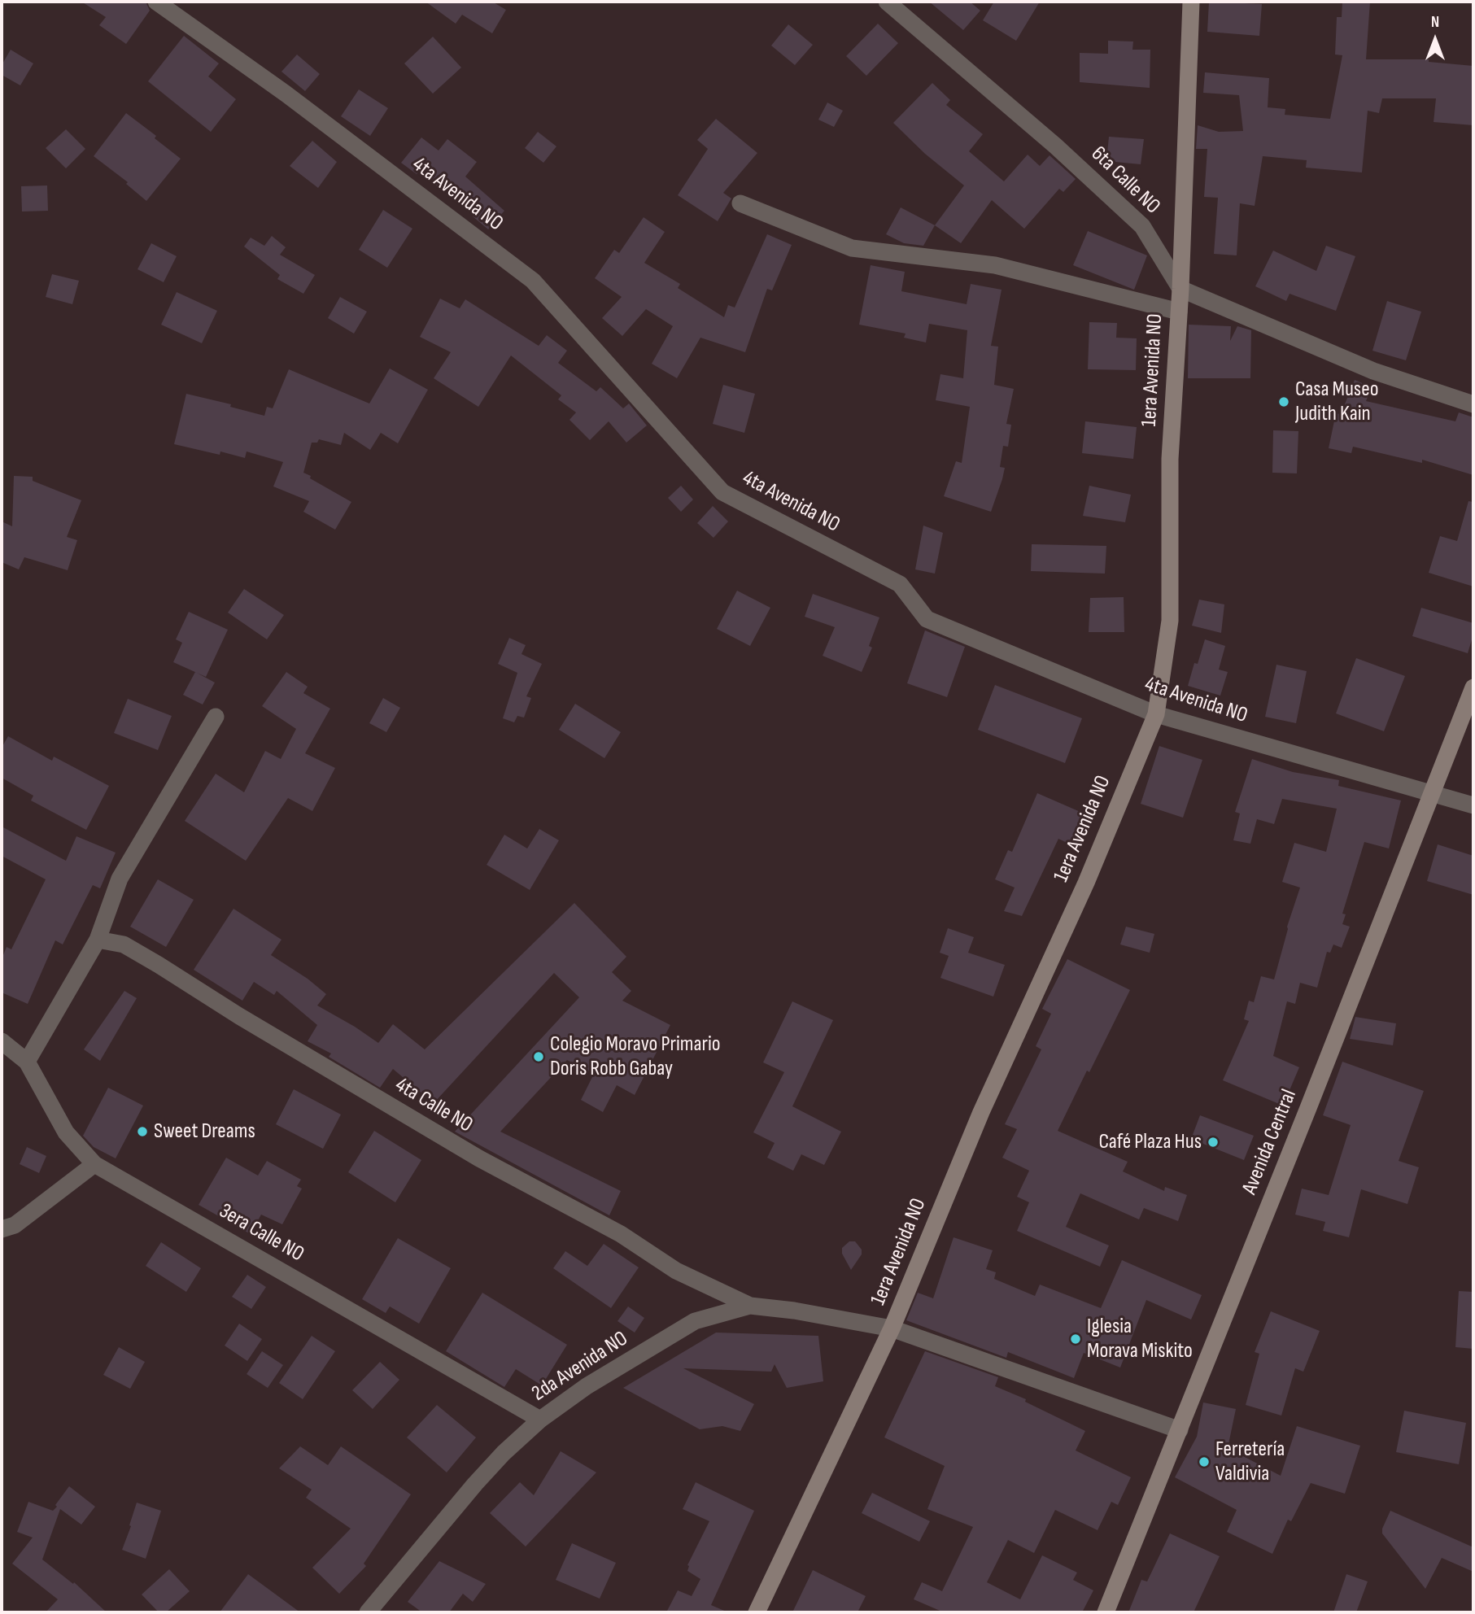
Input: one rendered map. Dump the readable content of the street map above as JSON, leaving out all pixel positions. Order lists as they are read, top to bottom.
{
  "streets": {
    "street": [
      "6ta Calle NO",
      "4ta Avenida NO",
      "1era Avenida NO",
      "4ta Calle NO",
      "Avenida Central",
      "3era Calle NO",
      "2da Avenida NO"
    ]
  },
  "crossings": [
    ["6ta Calle NO", "1era Avenida NO"],
    ["4ta Avenida NO", "1era Avenida NO"],
    ["4ta Avenida NO", "Avenida Central"],
    ["1era Avenida NO", "2da Avenida NO"],
    ["4ta Calle NO", "2da Avenida NO"],
    ["Avenida Central", "2da Avenida NO"],
    ["3era Calle NO", "2da Avenida NO"]
  ],
  "places": [
    "Casa Museo Judith Kain",
    "Colegio Moravo Primario Doris Robb Gabay",
    "Sweet Dreams",
    "Café Plaza Hus",
    "Iglesia Morava Miskito",
    "Ferretería Valdivia"
  ],
  "north": "top"
}
